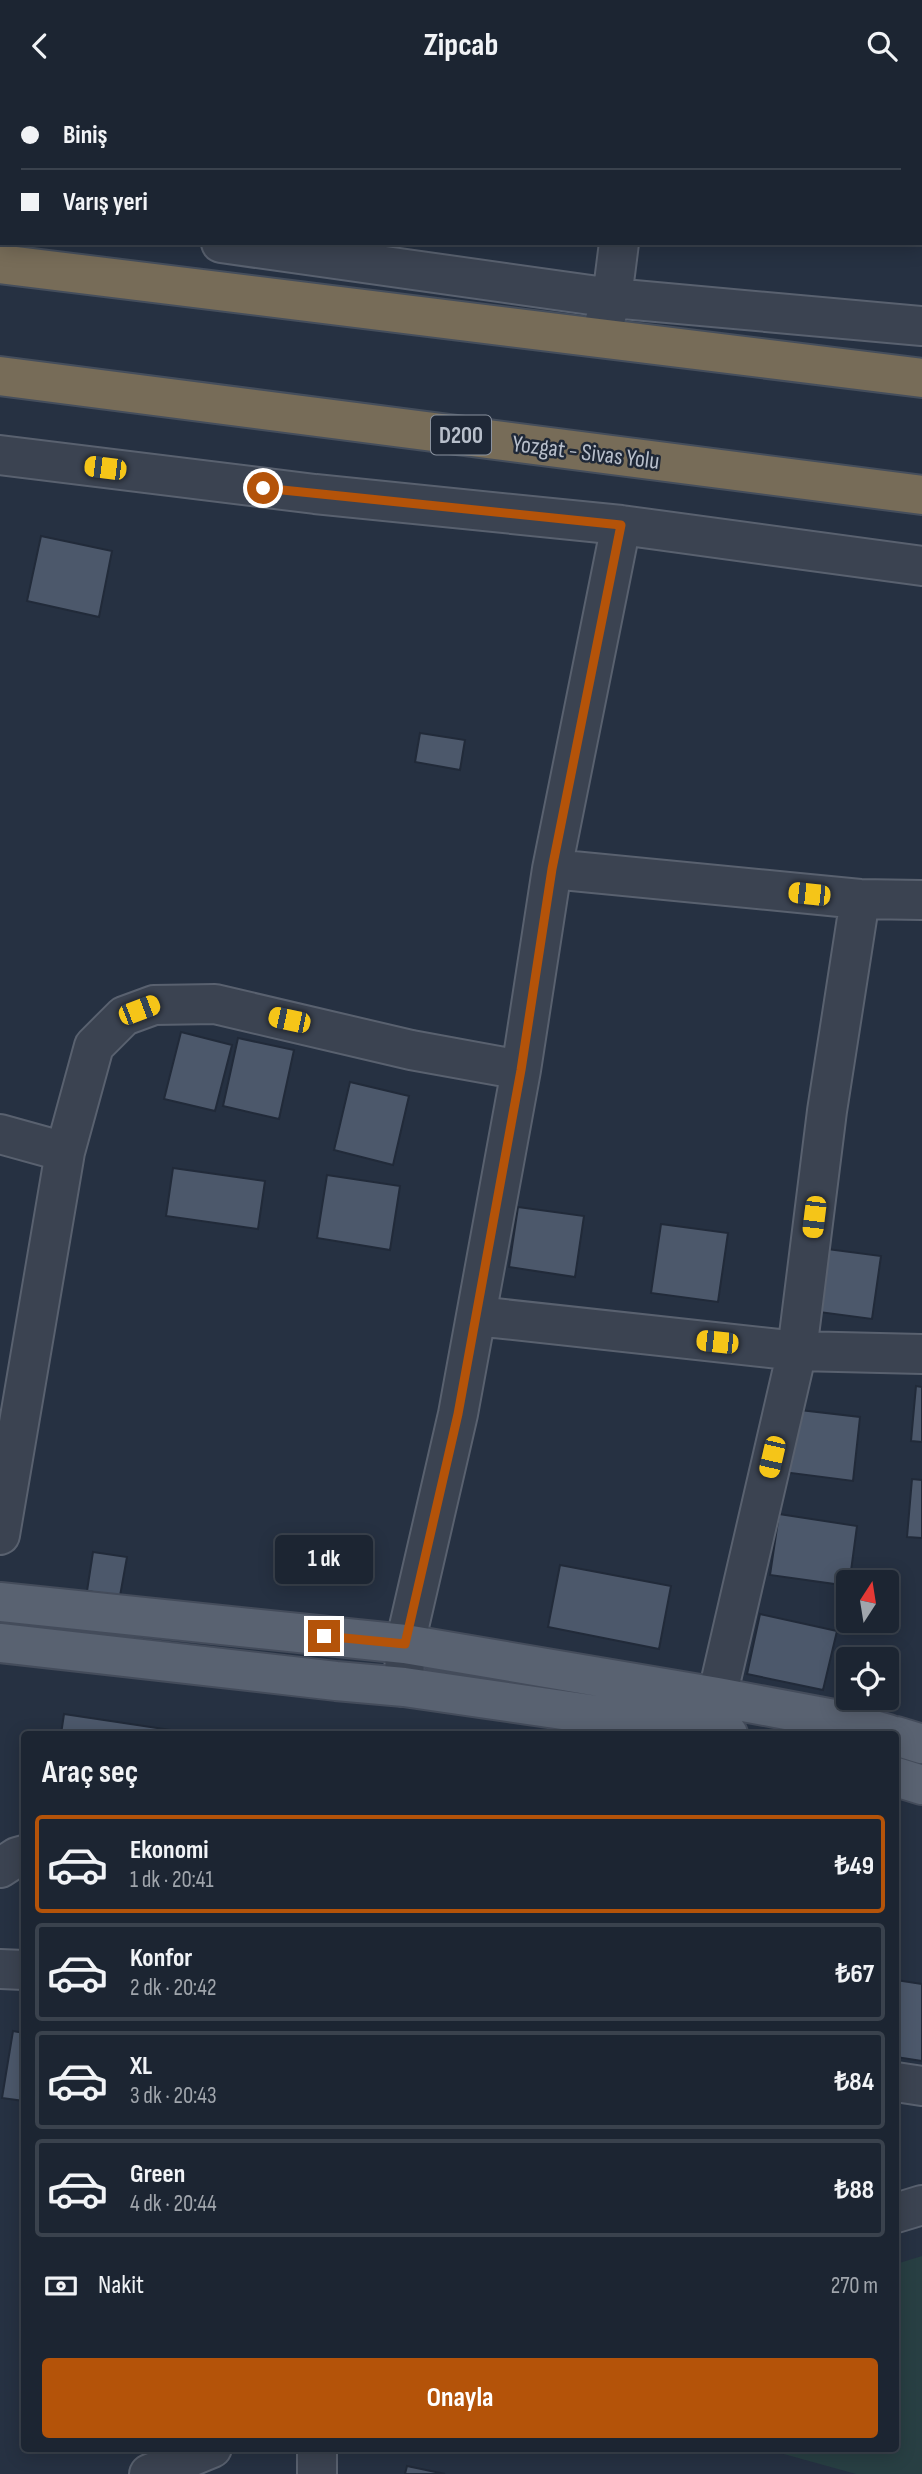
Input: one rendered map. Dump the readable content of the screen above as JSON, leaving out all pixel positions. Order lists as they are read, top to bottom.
{
  "streets": {
    "highway": ["D200", "Yozgat - Sivas Yolu"]
  },
  "north": "top",
  "page": {
    "header": "Zipcab",
    "banner": ["Biniş", "Varış yeri"],
    "bubble": "1 dk",
    "heading": "Araç seç",
    "list": [
      {
        "name": "Ekonomi",
        "note": "1 dk · 20:41",
        "value": "₺49"
      },
      {
        "name": "Konfor",
        "note": "2 dk · 20:42",
        "value": "₺67"
      },
      {
        "name": "XL",
        "note": "3 dk · 20:43",
        "value": "₺84"
      },
      {
        "name": "Green",
        "note": "4 dk · 20:44",
        "value": "₺88"
      }
    ],
    "pay": ["Nakit", "270 m"],
    "buttons": "Onayla"
  }
}
